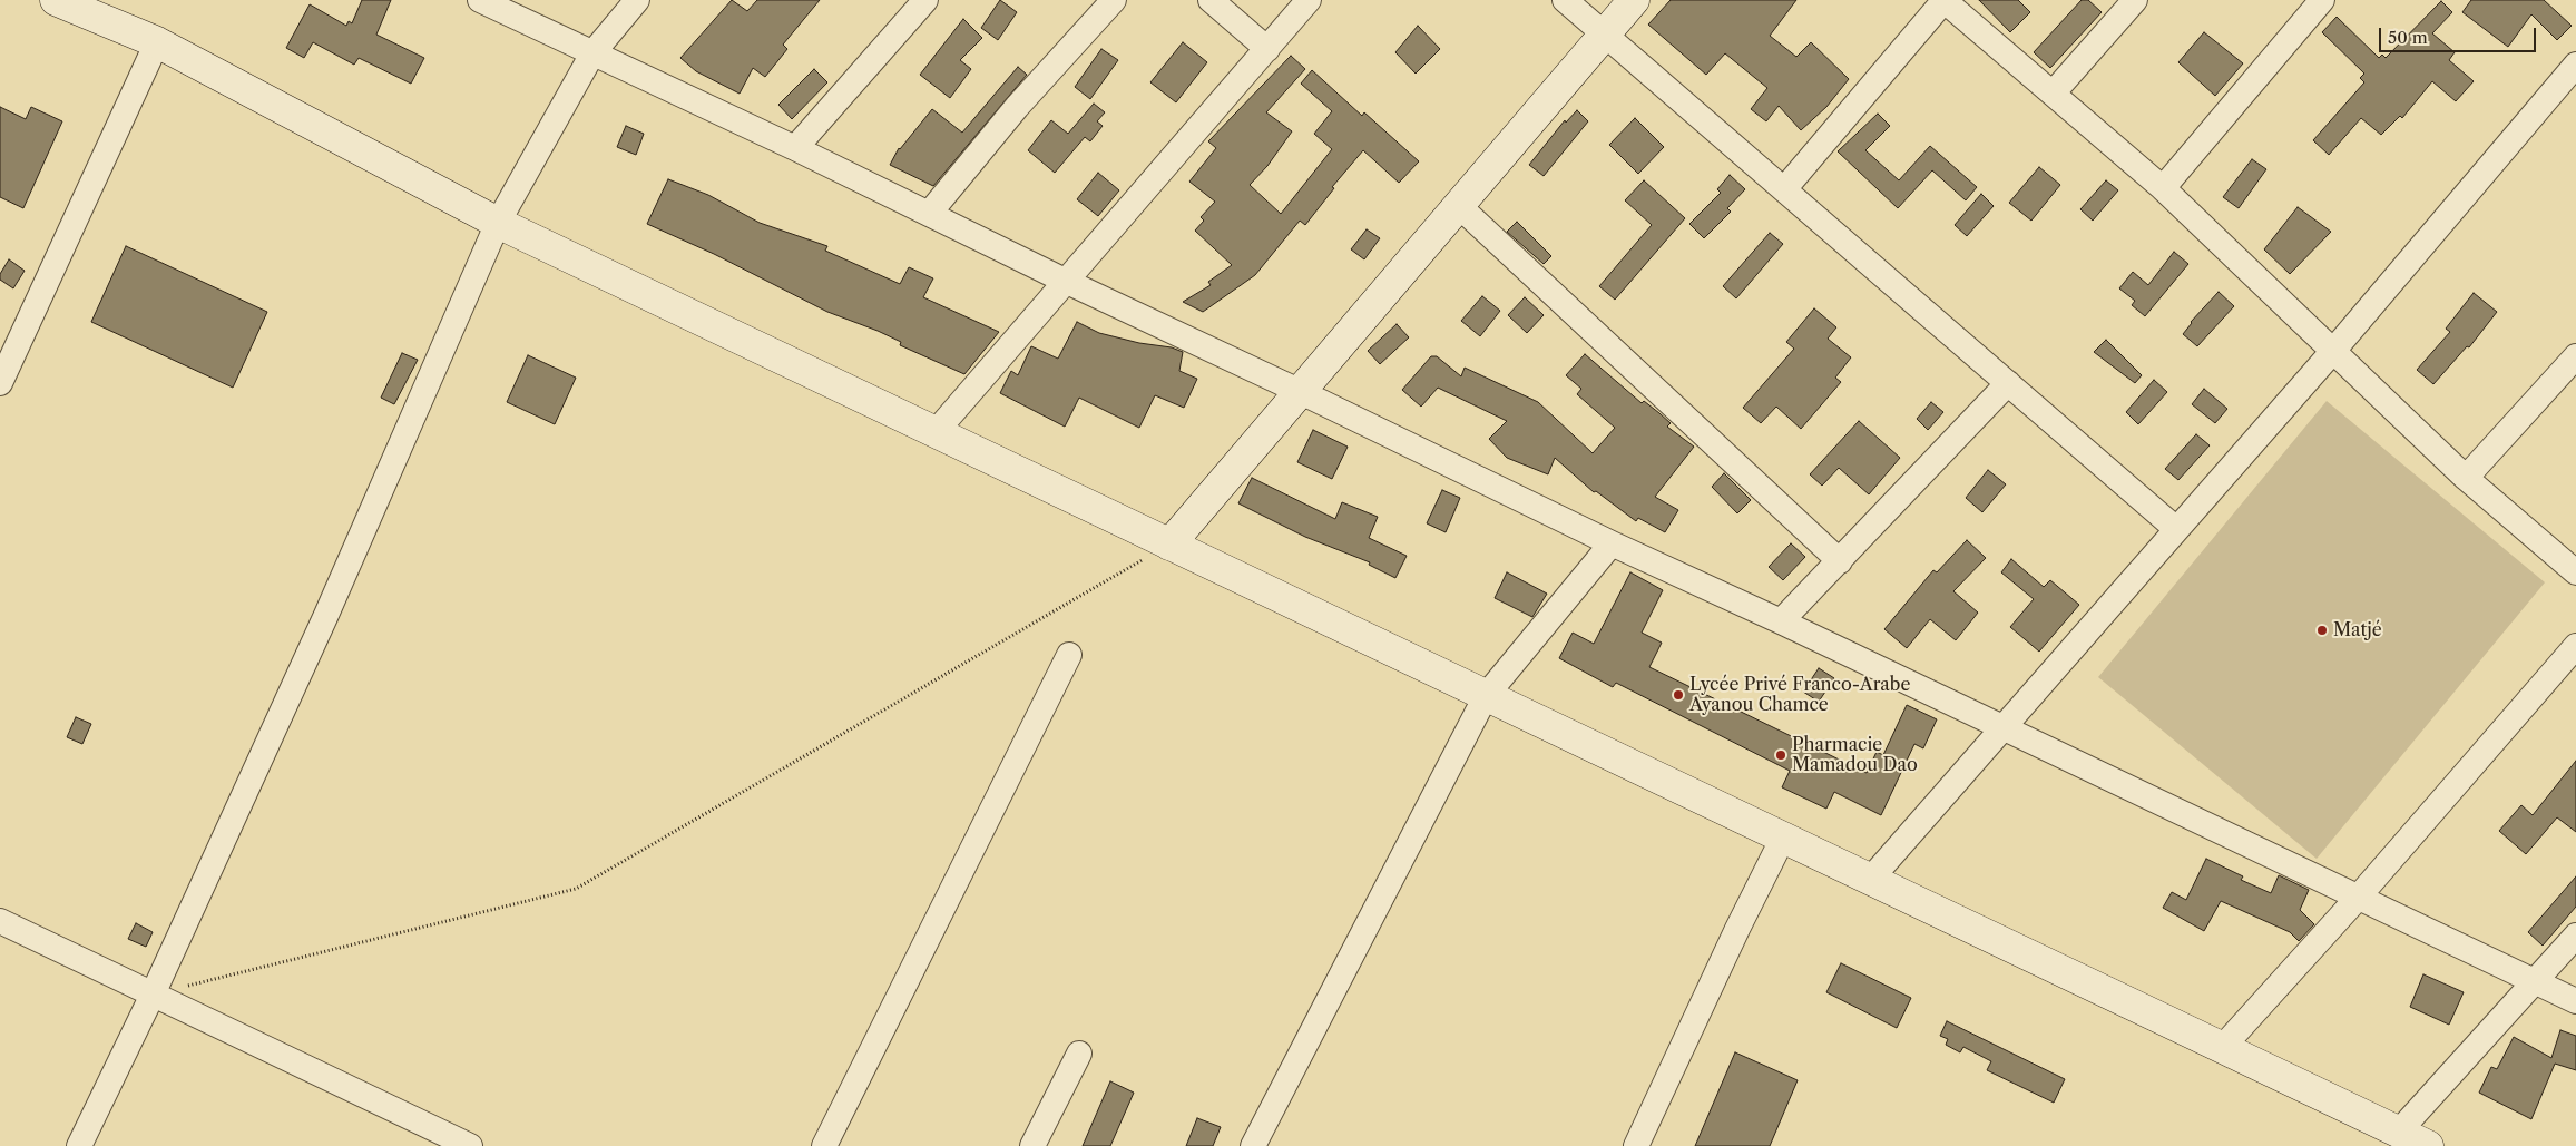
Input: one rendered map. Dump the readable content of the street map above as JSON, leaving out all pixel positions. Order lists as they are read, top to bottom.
{
  "places": ["Matjé", "Lycée Privé Franco-Arabe Ayanou Chamce", "Pharmacie Mamadou Dao"],
  "scale_bar": "50 m"
}
